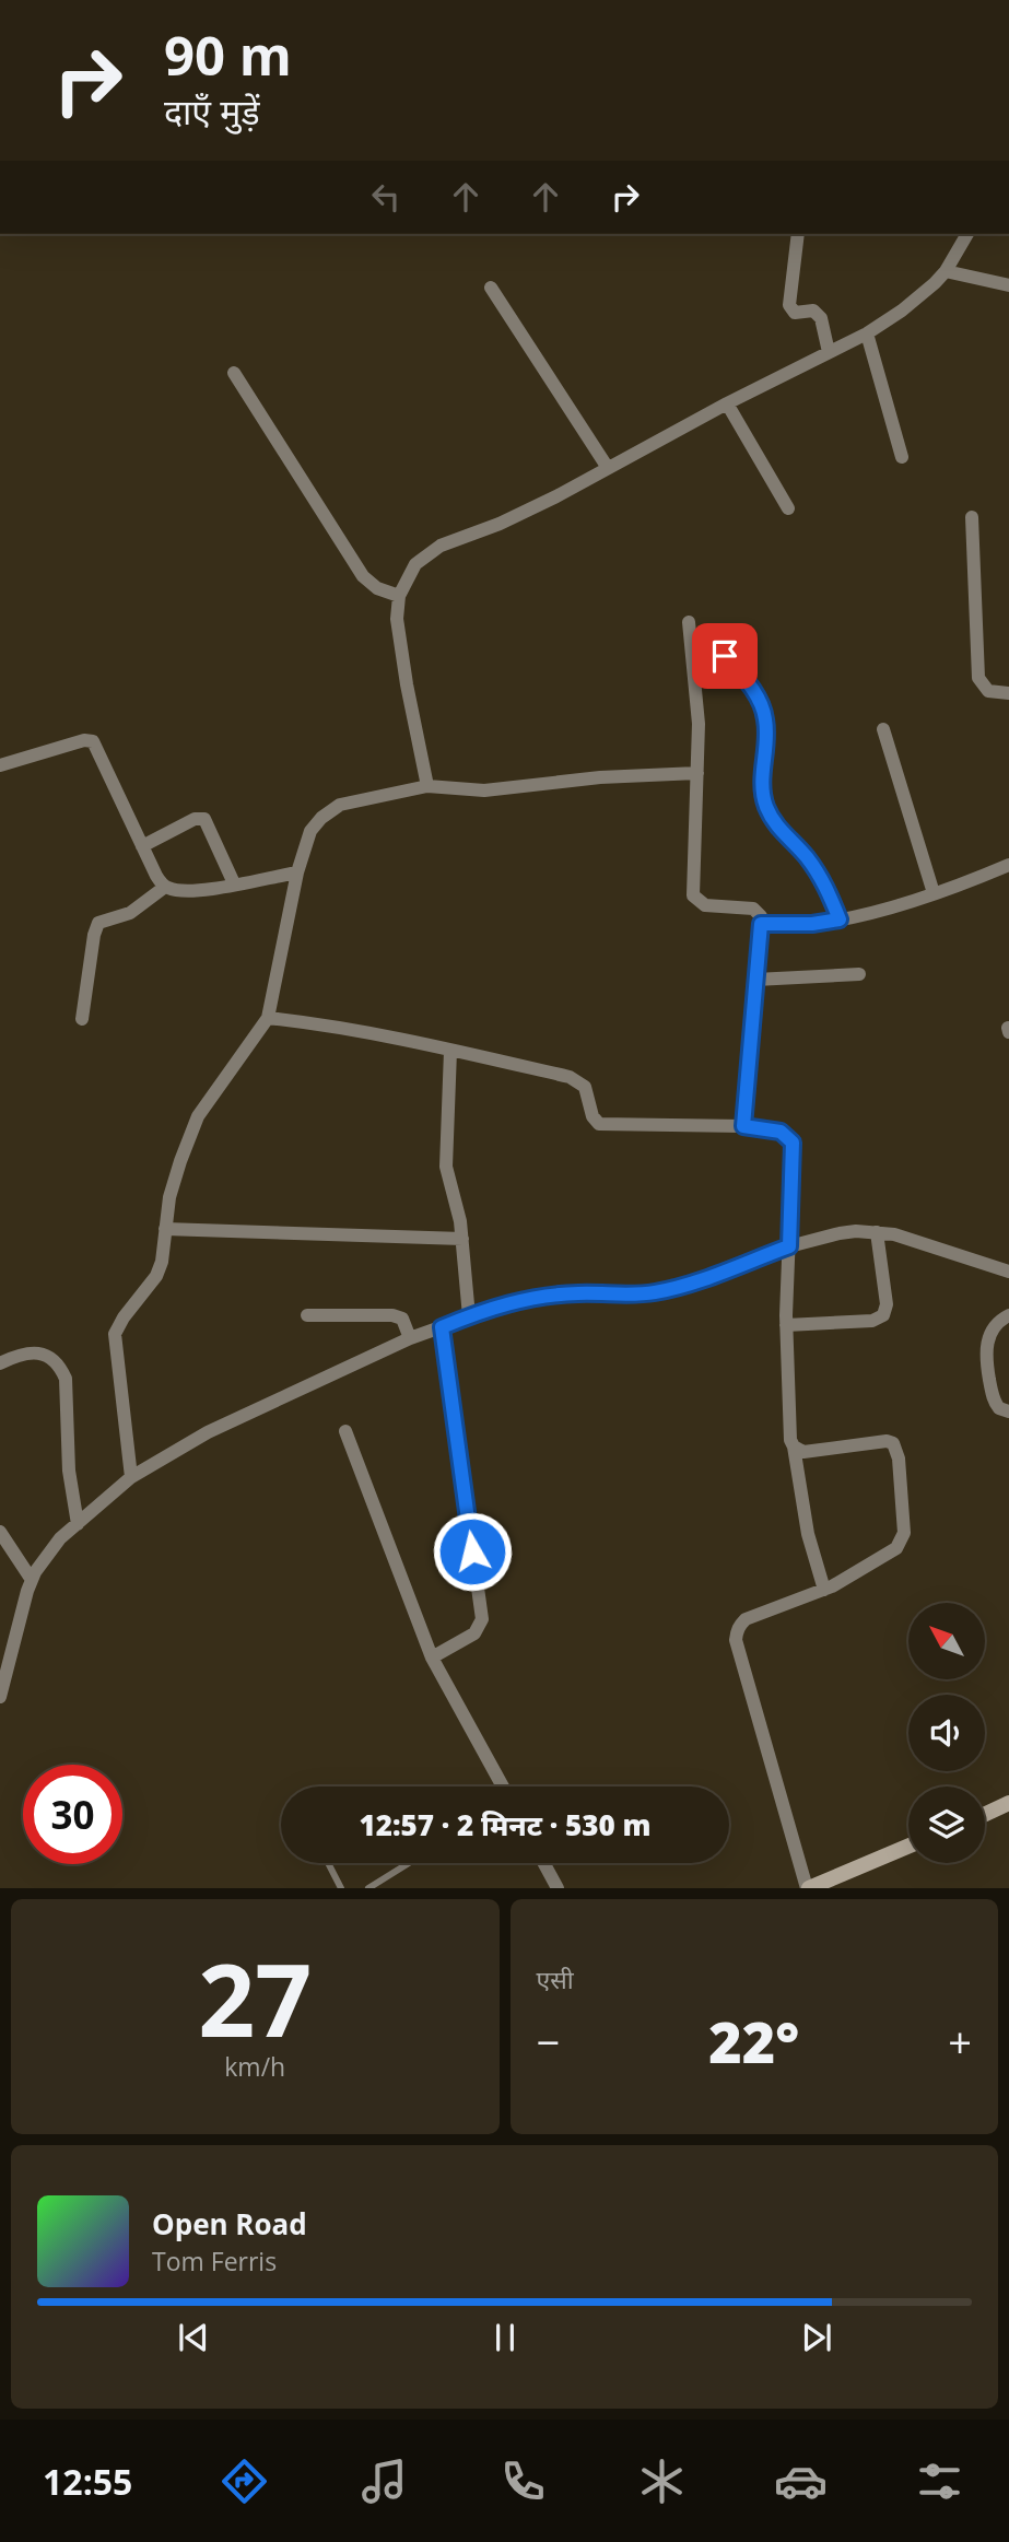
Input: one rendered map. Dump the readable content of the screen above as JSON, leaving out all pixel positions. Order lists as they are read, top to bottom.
{
  "north": "top left",
  "page": {
    "turn": ["90 m", "दाएँ मुड़ें"],
    "limit": "30",
    "trip": "12:57 · 2 मिनट · 530 m",
    "tile": [
      ["27", "km/h"],
      "एसी"
    ],
    "heat": ["−", "22°", "+"],
    "song": ["Open Road", "Tom Ferris"],
    "tabs": "12:55"
  }
}
